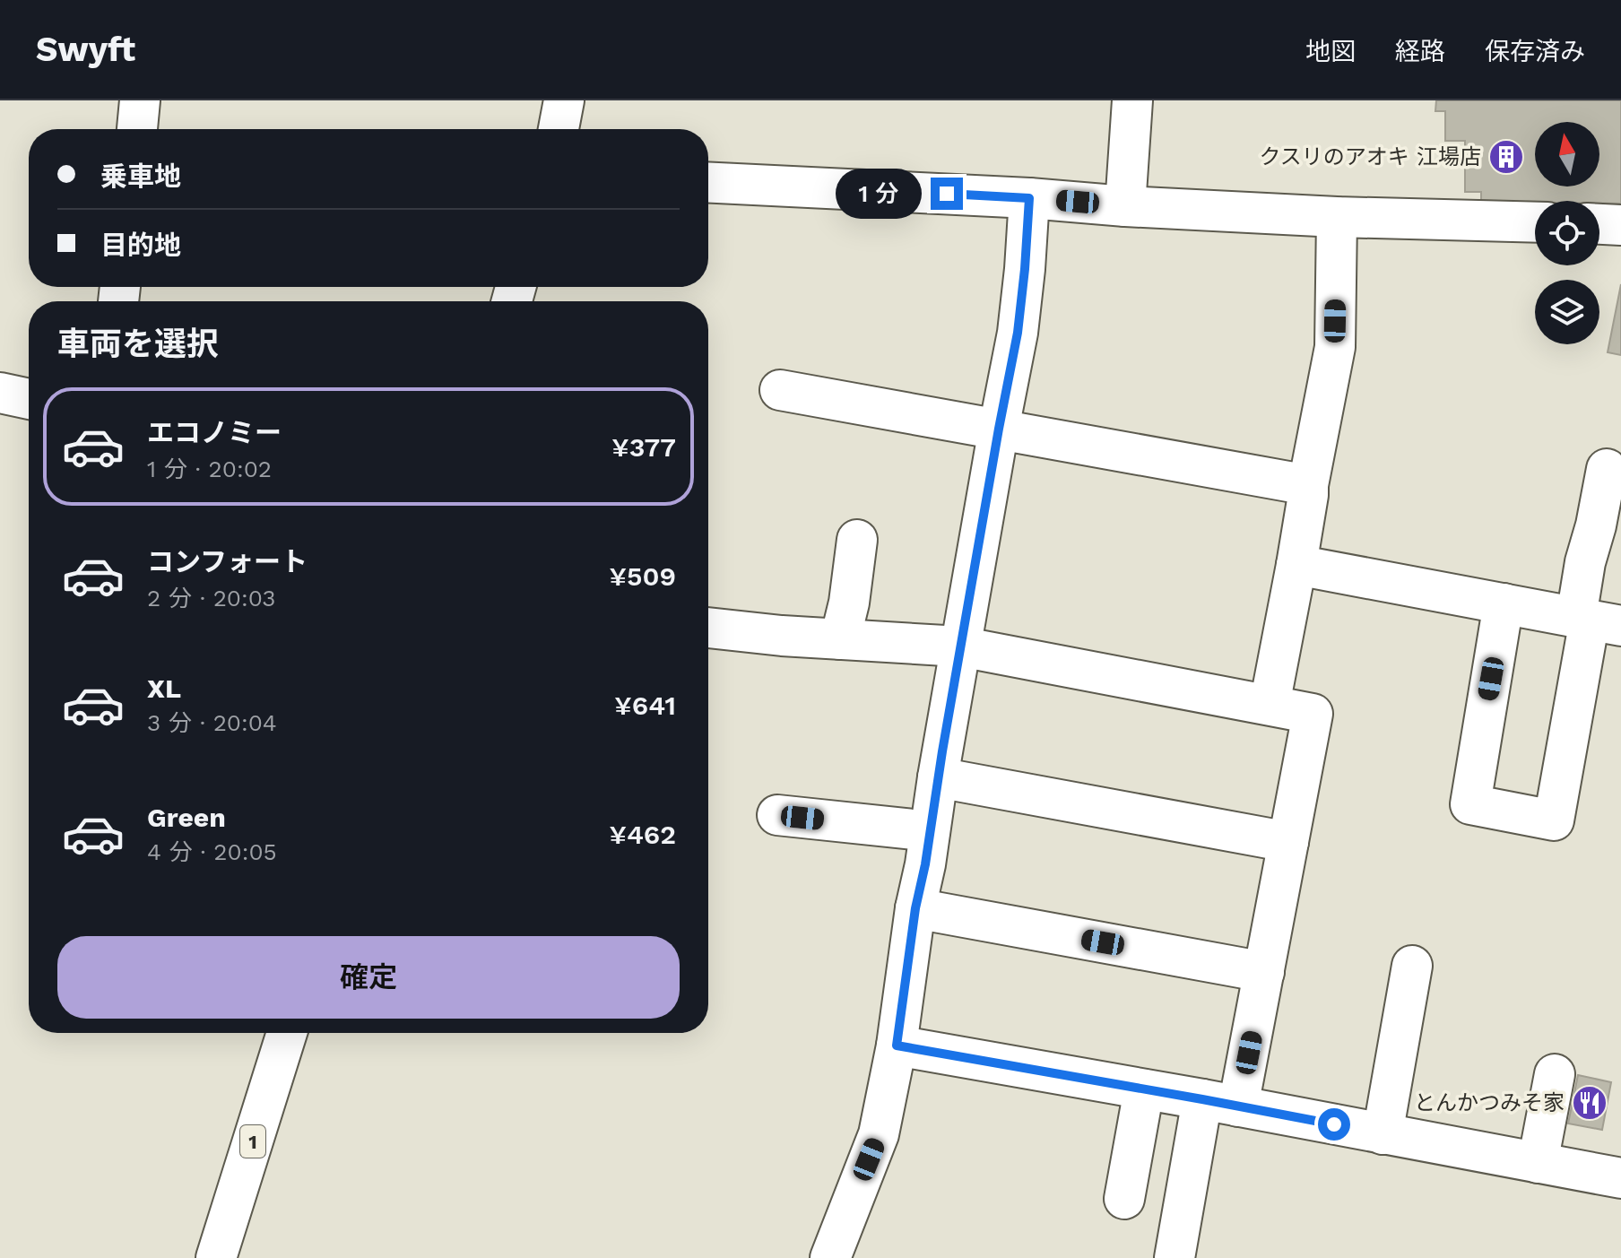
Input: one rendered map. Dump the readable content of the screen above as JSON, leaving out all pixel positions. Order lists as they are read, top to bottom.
{
  "streets": {
    "main road": ["1"]
  },
  "places": {
    "building": ["クスリのアオキ 江場店"],
    "restaurant": ["とんかつみそ家"]
  },
  "north": "top",
  "page": {
    "header": "Swyft",
    "nav": ["地図", "経路", "保存済み"],
    "banner": ["乗車地", "目的地"],
    "bubble": "1 分",
    "heading": "車両を選択",
    "list": [
      {
        "name": "エコノミー",
        "note": "1 分 · 20:02",
        "value": "¥377"
      },
      {
        "name": "コンフォート",
        "note": "2 分 · 20:03",
        "value": "¥509"
      },
      {
        "name": "XL",
        "note": "3 分 · 20:04",
        "value": "¥641"
      },
      {
        "name": "Green",
        "note": "4 分 · 20:05",
        "value": "¥462"
      }
    ],
    "buttons": "確定"
  }
}
